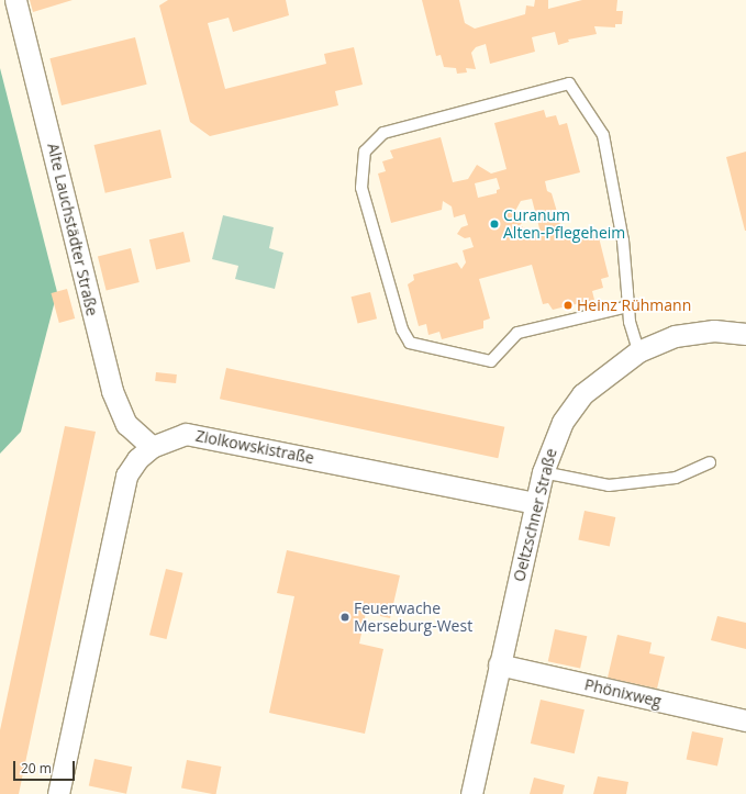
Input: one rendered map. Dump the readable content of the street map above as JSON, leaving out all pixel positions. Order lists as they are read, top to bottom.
{
  "streets": {
    "street": [
      "Alte Lauchstädter Straße",
      "Ziolkowskistraße",
      "Oeltzschner Straße",
      "Phönixweg"
    ]
  },
  "crossings": [
    ["Alte Lauchstädter Straße", "Ziolkowskistraße"],
    ["Ziolkowskistraße", "Oeltzschner Straße"],
    ["Oeltzschner Straße", "Phönixweg"]
  ],
  "places": ["Curanum Alten-Pflegeheim", "Heinz Rühmann", "Feuerwache Merseburg-West"],
  "scale_bar": "20 m"
}
